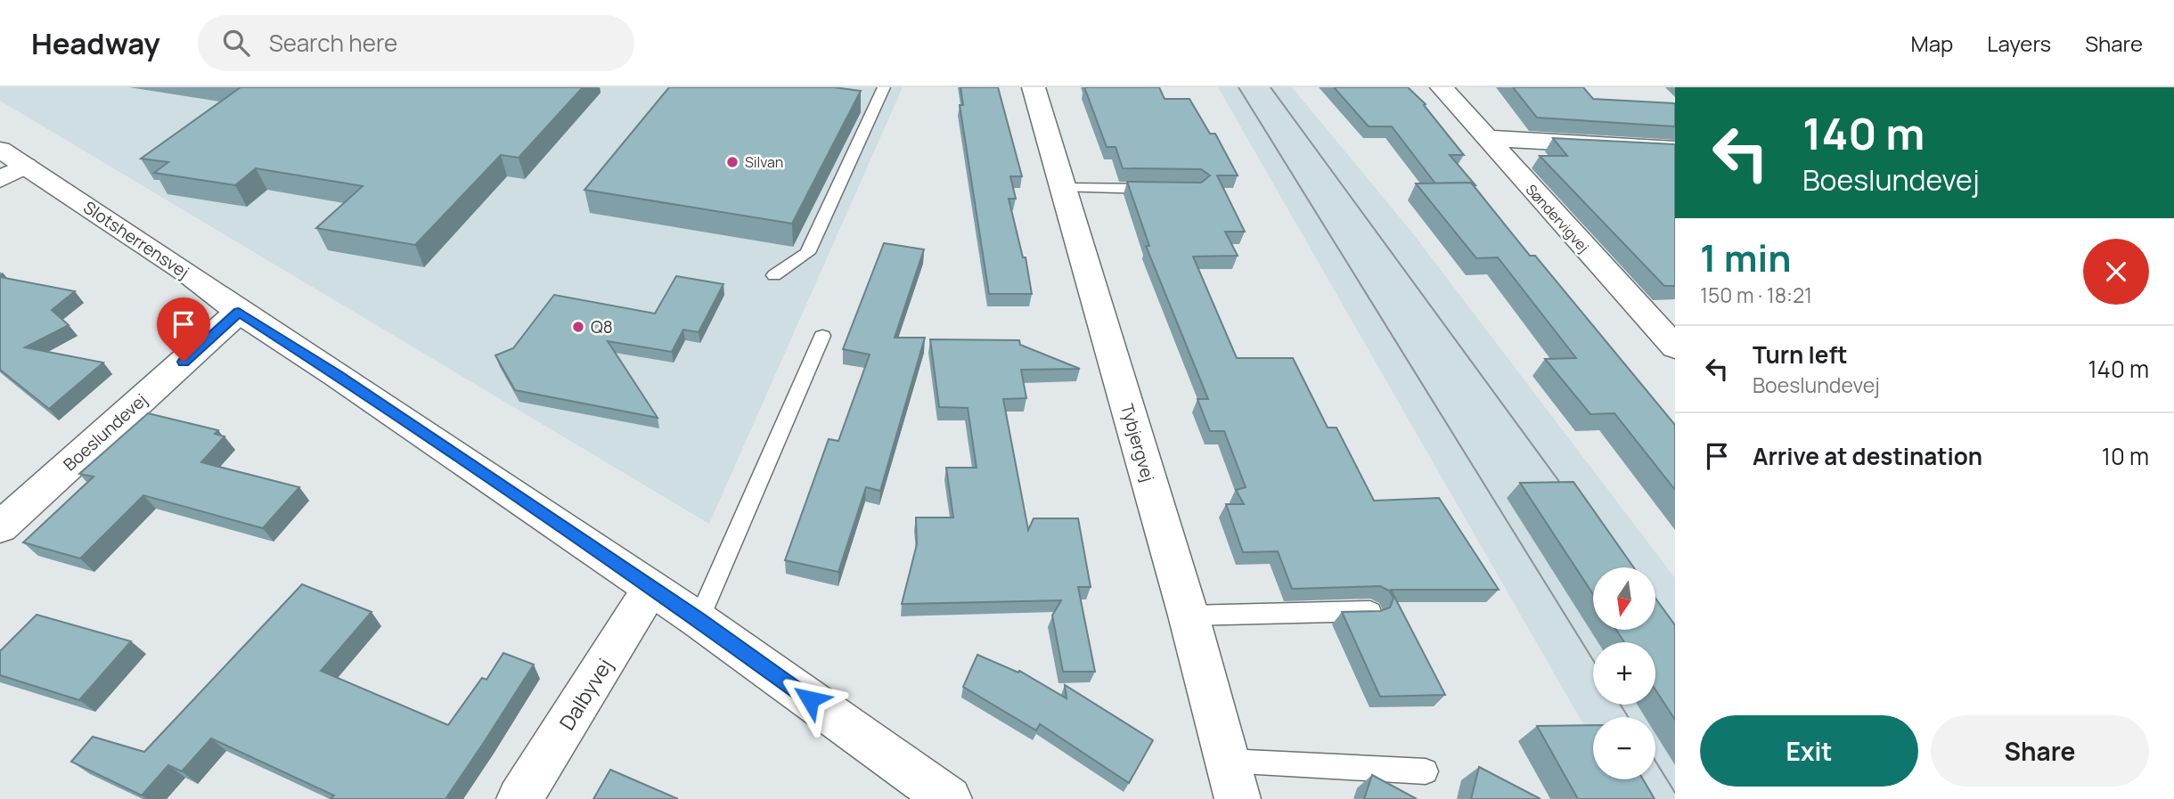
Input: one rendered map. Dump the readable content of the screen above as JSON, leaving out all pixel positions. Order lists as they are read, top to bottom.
{
  "streets": {
    "street": [
      "Søndervigvej",
      "Slotsherrensvej",
      "Boeslundevej",
      "Tybjergvej",
      "Dalbyvej"
    ]
  },
  "crossings": [
    ["Slotsherrensvej", "Boeslundevej"],
    ["Slotsherrensvej", "Dalbyvej"]
  ],
  "places": ["Silvan", "Q8"],
  "north": "bottom",
  "page": {
    "header": "Headway",
    "search": "Search here",
    "nav": ["Map", "Layers", "Share"],
    "turn": ["140 m", "Boeslundevej"],
    "heading": ["1 min", "150 m · 18:21"],
    "list": [
      {
        "name": "Turn left",
        "note": "Boeslundevej",
        "value": "140 m"
      },
      {
        "name": "Arrive at destination",
        "value": "10 m"
      }
    ],
    "map_buttons": ["+", "−"],
    "buttons": ["Exit", "Share"]
  }
}
